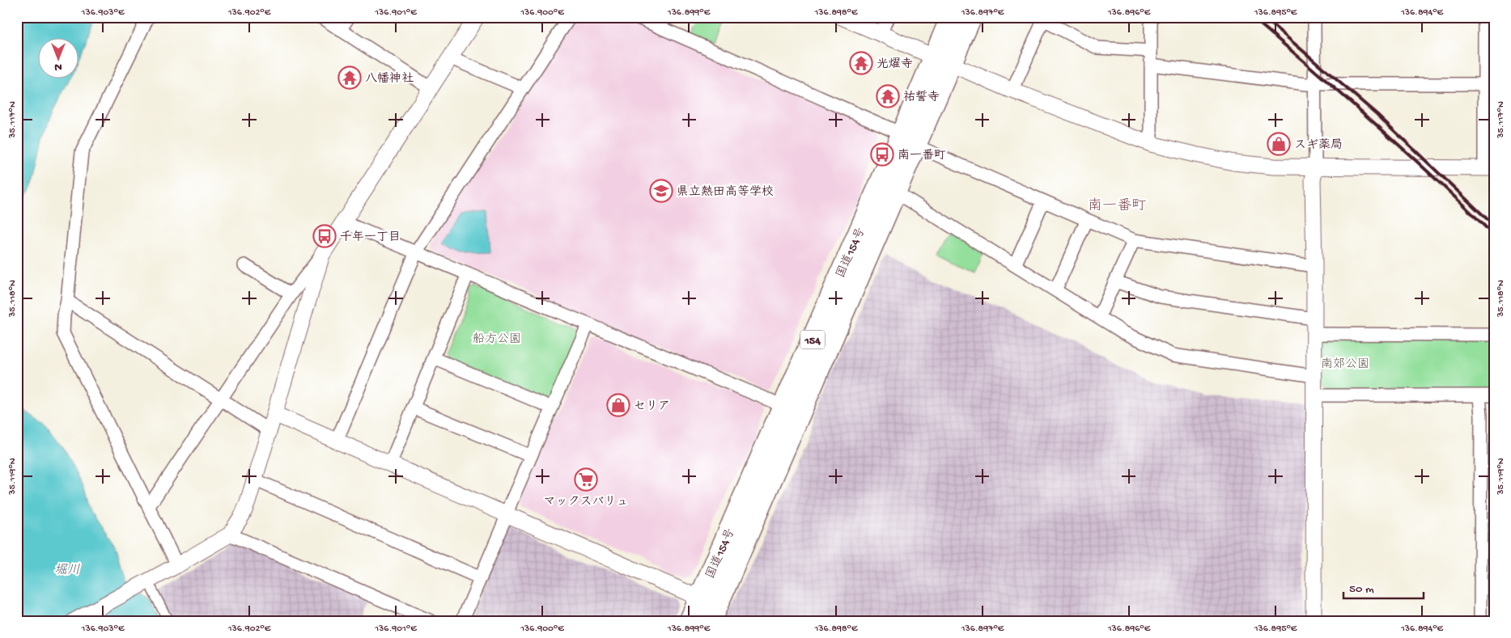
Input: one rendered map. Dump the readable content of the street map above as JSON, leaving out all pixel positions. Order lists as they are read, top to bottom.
{
  "streets": {
    "highway": ["国道154号", "154"]
  },
  "districts": ["南一番町"],
  "water": ["堀川"],
  "parks": ["船方公園", "南郊公園"],
  "places": {
    "temple": ["光燿寺", "八幡神社", "祐誓寺"],
    "shop": ["スギ薬局", "セリア"],
    "bus stop": ["南一番町", "千年一丁目"],
    "school or university": ["県立熱田高等学校"],
    "supermarket": ["マックスバリュ"]
  },
  "scale_bar": "50 m",
  "north": "bottom",
  "coordinates": [
    "136.903°E",
    "136.902°E",
    "136.901°E",
    "136.900°E",
    "136.899°E",
    "136.898°E",
    "136.897°E",
    "136.896°E",
    "136.895°E",
    "136.894°E",
    "35.117°N",
    "35.118°N",
    "35.119°N"
  ]
}
